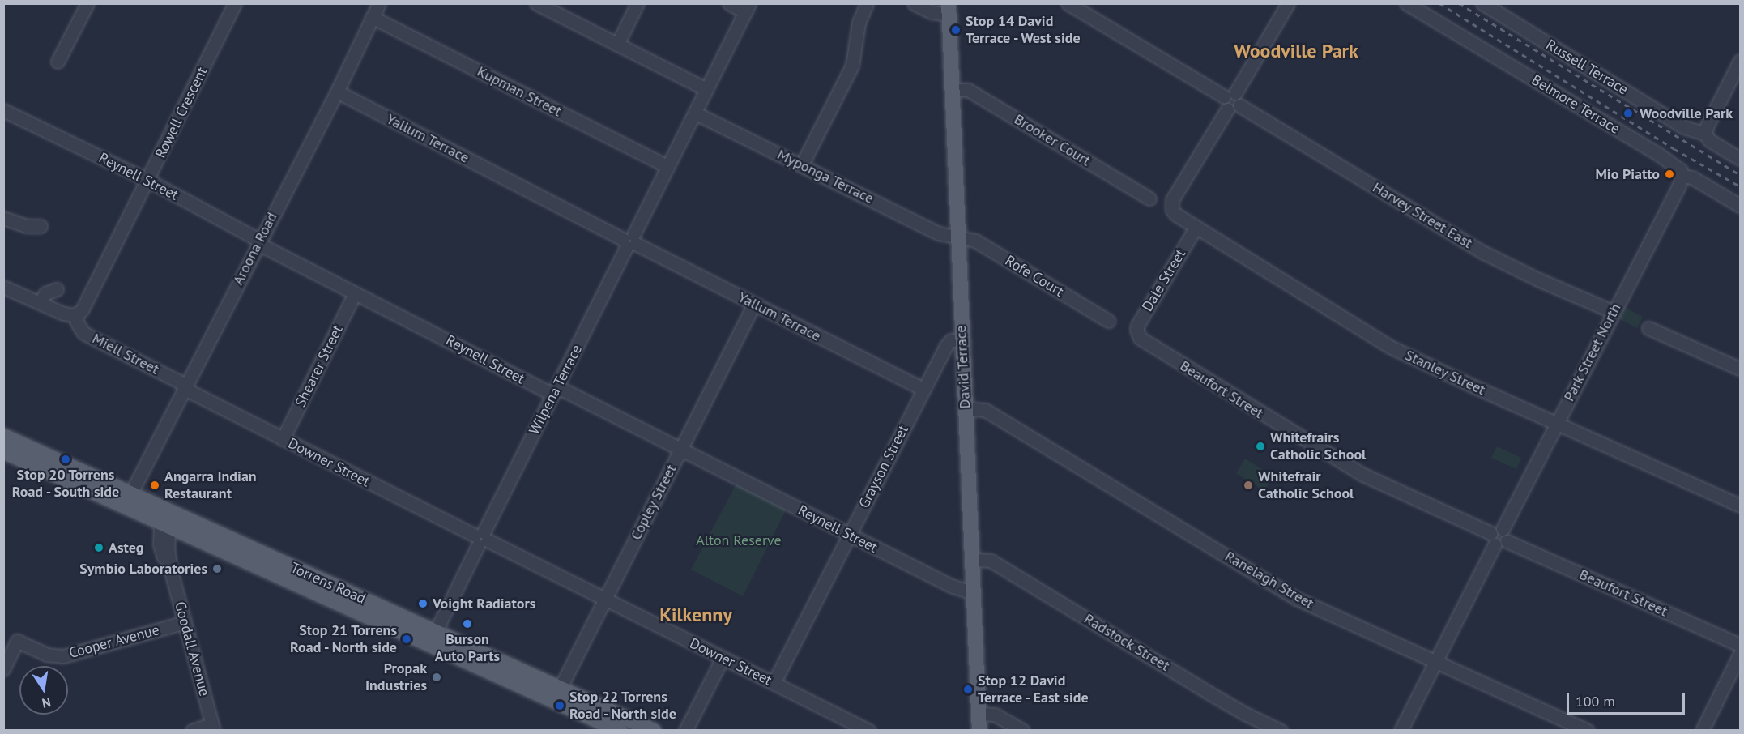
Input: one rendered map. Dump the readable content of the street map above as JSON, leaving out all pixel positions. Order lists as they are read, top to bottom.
{
  "streets": {
    "main road": ["David Terrace", "Torrens Road"],
    "street": [
      "Russell Terrace",
      "Kupman Street",
      "Belmore Terrace",
      "Rowell Crescent",
      "Yallum Terrace",
      "Brooker Court",
      "Reynell Street",
      "Myponga Terrace",
      "Harvey Street East",
      "Aroona Road",
      "Rofe Court",
      "Dale Street",
      "Park Street North",
      "Miell Street",
      "Shearer Street",
      "Stanley Street",
      "Wilpena Terrace",
      "Beaufort Street",
      "Downer Street",
      "Grayson Street",
      "Copley Street",
      "Ranelagh Street",
      "Cooper Avenue",
      "Radstock Street",
      "Goodall Avenue"
    ]
  },
  "crossings": [
    ["Kupman Street", "Aroona Road"],
    ["Kupman Street", "Wilpena Terrace"],
    ["Belmore Terrace", "Park Street North"],
    ["Rowell Crescent", "Reynell Street"],
    ["Rowell Crescent", "Miell Street"],
    ["Yallum Terrace", "Aroona Road"],
    ["Yallum Terrace", "Wilpena Terrace"],
    ["Yallum Terrace", "Grayson Street"],
    ["Yallum Terrace", "Copley Street"],
    ["Brooker Court", "David Terrace"],
    ["Reynell Street", "Aroona Road"],
    ["Reynell Street", "Shearer Street"],
    ["Reynell Street", "David Terrace"],
    ["Reynell Street", "Wilpena Terrace"],
    ["Reynell Street", "Grayson Street"],
    ["Reynell Street", "Copley Street"],
    ["Myponga Terrace", "Rofe Court"],
    ["Myponga Terrace", "David Terrace"],
    ["Myponga Terrace", "Wilpena Terrace"],
    ["Harvey Street East", "Park Street North"],
    ["Harvey Street East", "Stanley Street"],
    ["Aroona Road", "Miell Street"],
    ["Aroona Road", "Downer Street"],
    ["Aroona Road", "Torrens Road"],
    ["Rofe Court", "David Terrace"],
    ["Dale Street", "Stanley Street"],
    ["Dale Street", "Beaufort Street"],
    ["Park Street North", "Stanley Street"],
    ["Park Street North", "Beaufort Street"],
    ["Park Street North", "Ranelagh Street"],
    ["Miell Street", "Downer Street"],
    ["Shearer Street", "Downer Street"],
    ["David Terrace", "Grayson Street"],
    ["David Terrace", "Ranelagh Street"],
    ["David Terrace", "Radstock Street"],
    ["Wilpena Terrace", "Downer Street"],
    ["Wilpena Terrace", "Torrens Road"],
    ["Downer Street", "Grayson Street"],
    ["Downer Street", "Copley Street"],
    ["Copley Street", "Torrens Road"],
    ["Torrens Road", "Goodall Avenue"],
    ["Cooper Avenue", "Goodall Avenue"]
  ],
  "districts": ["Woodville Park", "Kilkenny"],
  "parks": ["Alton Reserve"],
  "places": [
    "Stop 14 David Terrace - West side",
    "Woodville Park",
    "Mio Piatto",
    "Whitefrairs Catholic School",
    "Stop 20 Torrens Road - South side",
    "Angarra Indian Restaurant",
    "Whitefrair Catholic School",
    "Asteg",
    "Symbio Laboratories",
    "Voight Radiators",
    "Burson Auto Parts",
    "Stop 21 Torrens Road - North side",
    "Propak Industries",
    "Stop 12 David Terrace - East side",
    "Stop 22 Torrens Road - North side"
  ],
  "scale_bar": "100 m",
  "north": "bottom"
}
